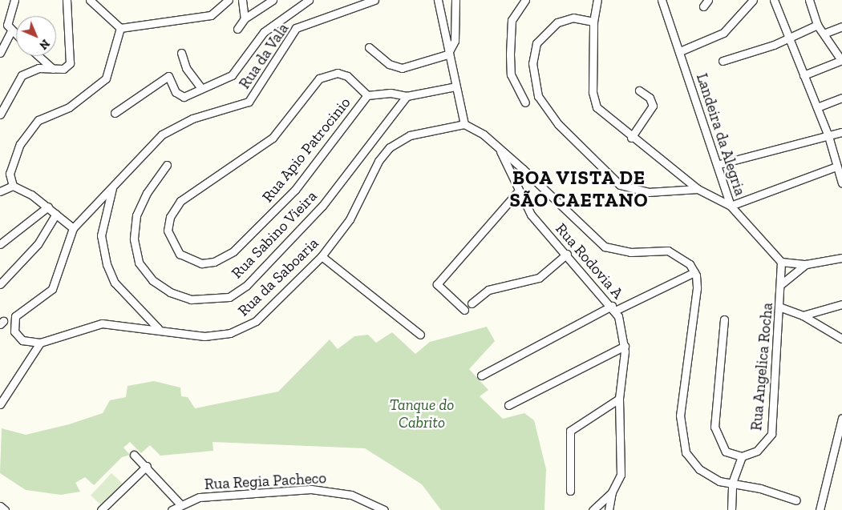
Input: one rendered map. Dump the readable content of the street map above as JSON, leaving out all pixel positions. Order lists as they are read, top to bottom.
{
  "streets": {
    "street": [
      "Rua da Vala",
      "Landeira da Alegria",
      "Rua Apio Patrocinio",
      "Rua Sabino Vieira",
      "Rua Rodovia A",
      "Rua da Saboaria",
      "Rua Angelica Rocha",
      "Rua Regia Pacheco"
    ]
  },
  "crossings": [
    ["Rua da Vala", "Rua da Saboaria"],
    ["Landeira da Alegria", "Rua Angelica Rocha"],
    ["Rua Apio Patrocinio", "Rua Sabino Vieira"]
  ],
  "districts": ["BOA VISTA DE SÃO CAETANO"],
  "parks": ["Tanque do Cabrito"],
  "north": "bottom right"
}
